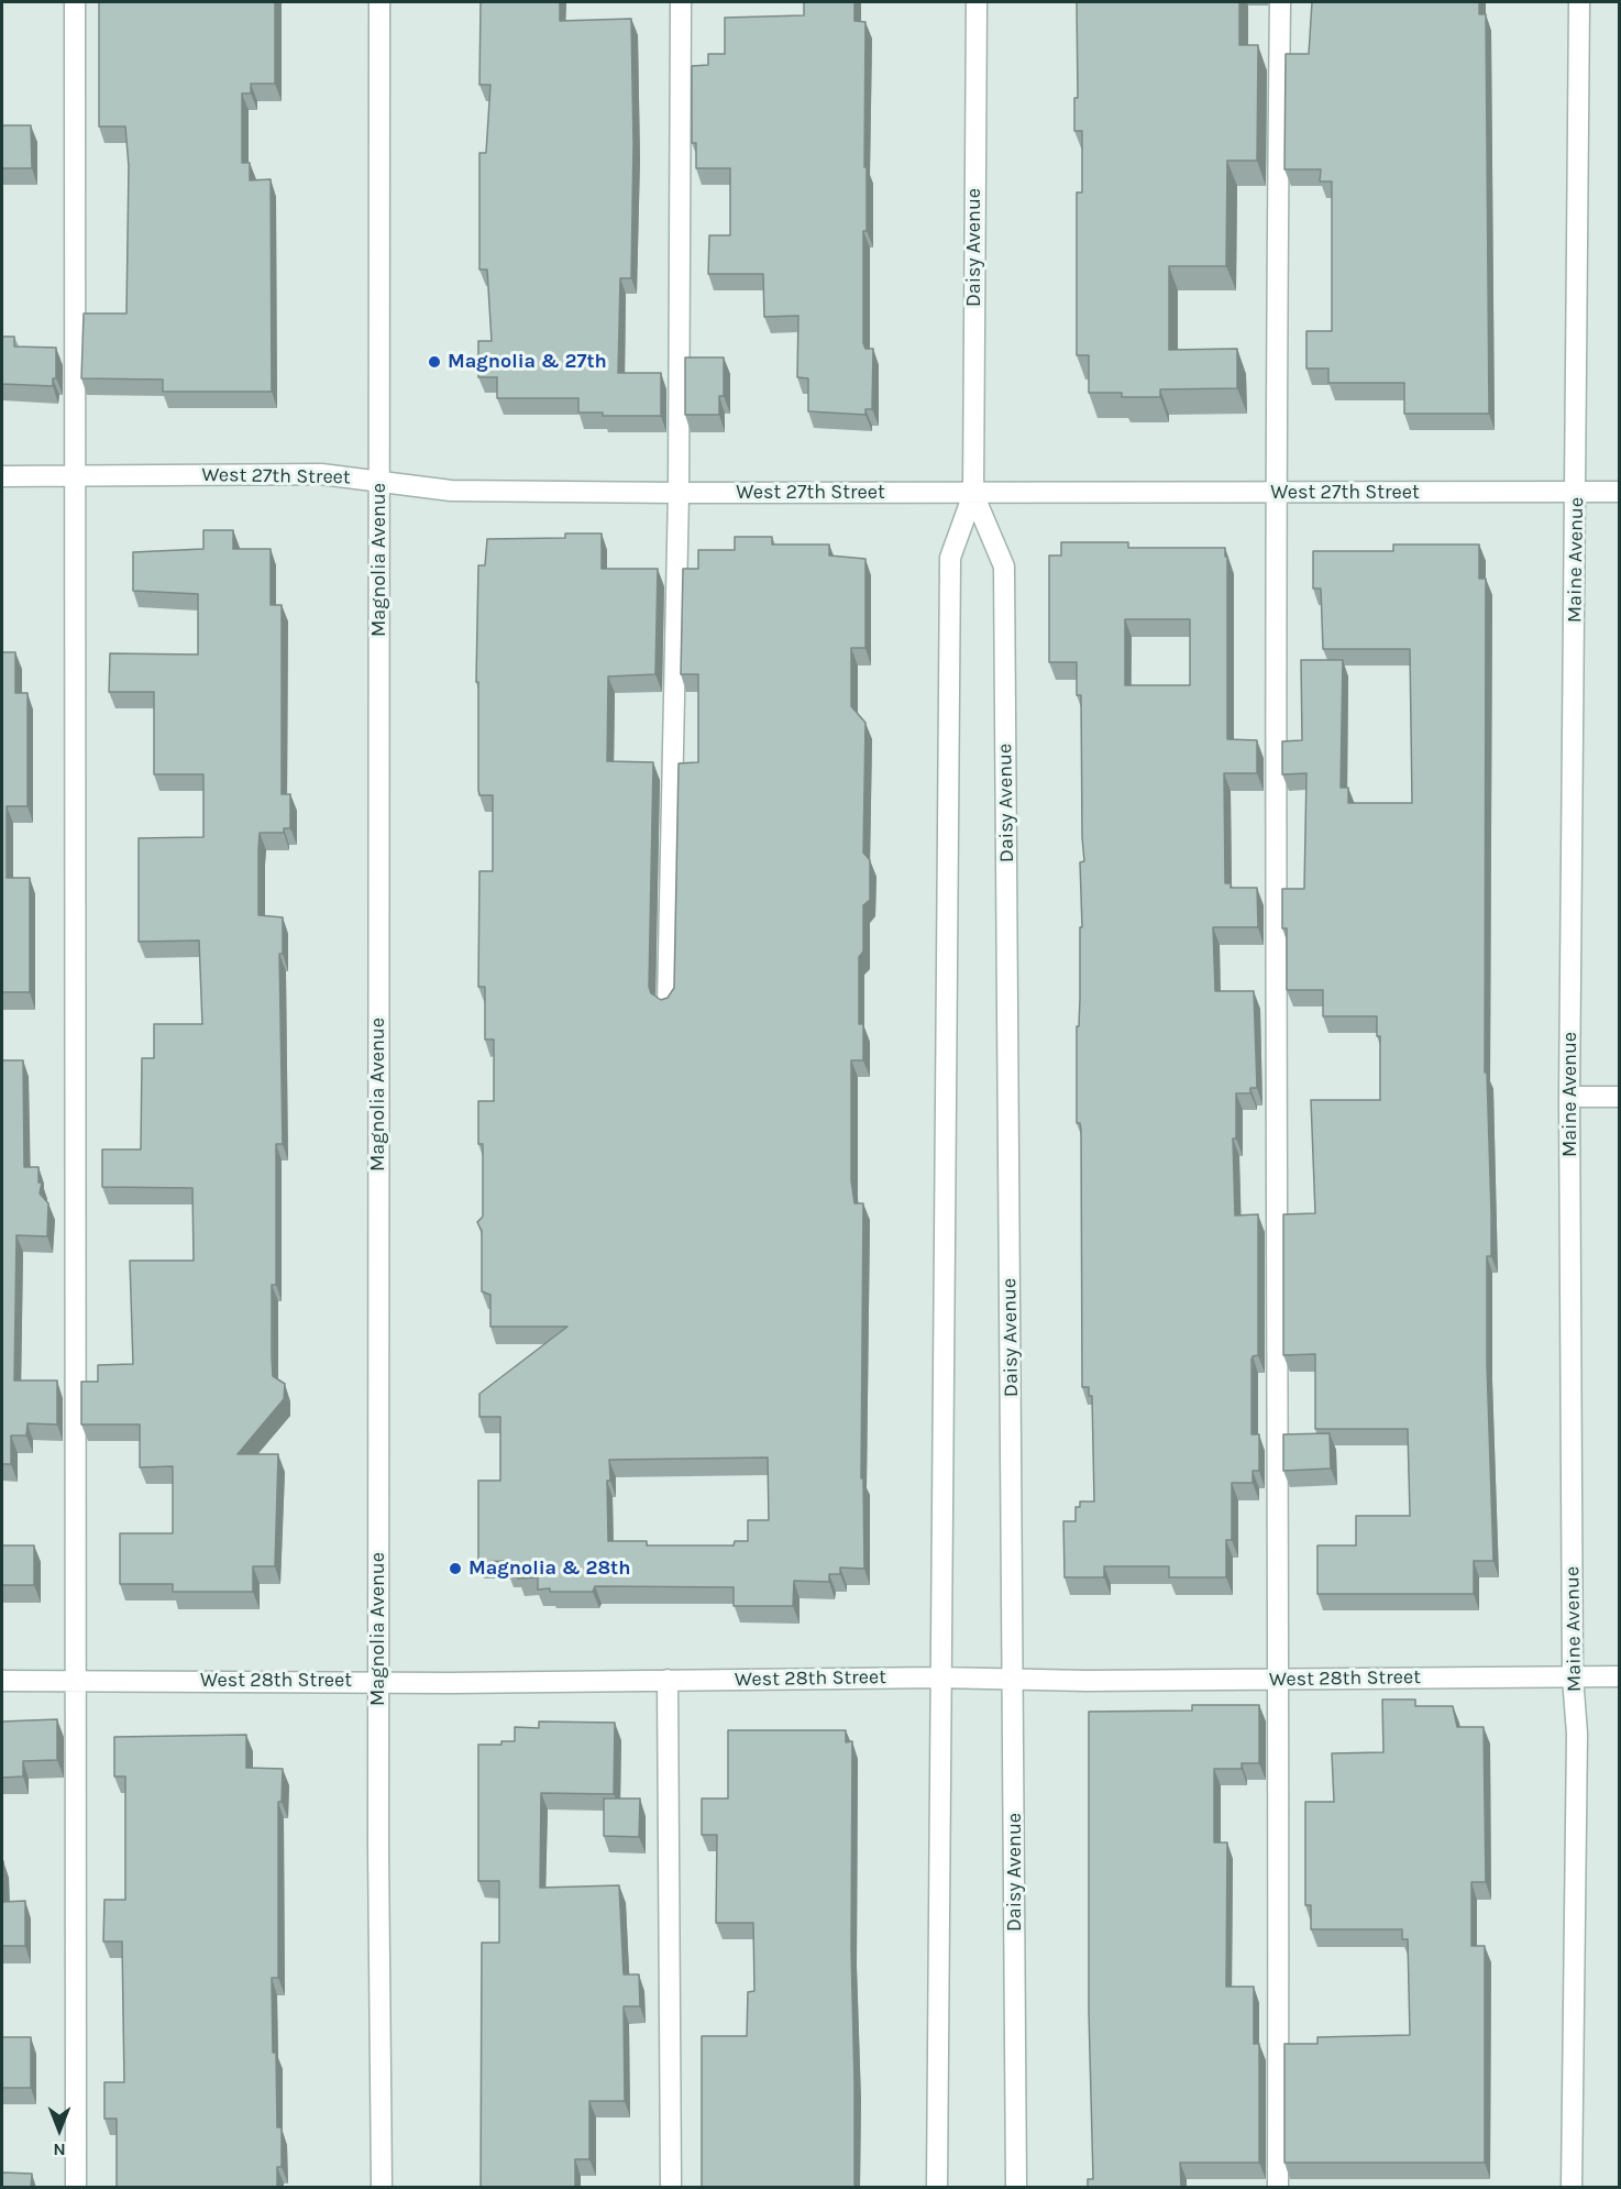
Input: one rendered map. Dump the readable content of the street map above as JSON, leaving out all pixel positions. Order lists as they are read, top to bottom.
{
  "streets": {
    "street": [
      "Daisy Avenue",
      "West 27th Street",
      "Magnolia Avenue",
      "Maine Avenue",
      "West 28th Street"
    ]
  },
  "crossings": [
    ["Daisy Avenue", "West 27th Street"],
    ["Daisy Avenue", "West 28th Street"],
    ["West 27th Street", "Magnolia Avenue"],
    ["West 27th Street", "Maine Avenue"],
    ["Magnolia Avenue", "West 28th Street"],
    ["Maine Avenue", "West 28th Street"]
  ],
  "places": ["Magnolia & 27th", "Magnolia & 28th"],
  "north": "bottom"
}
